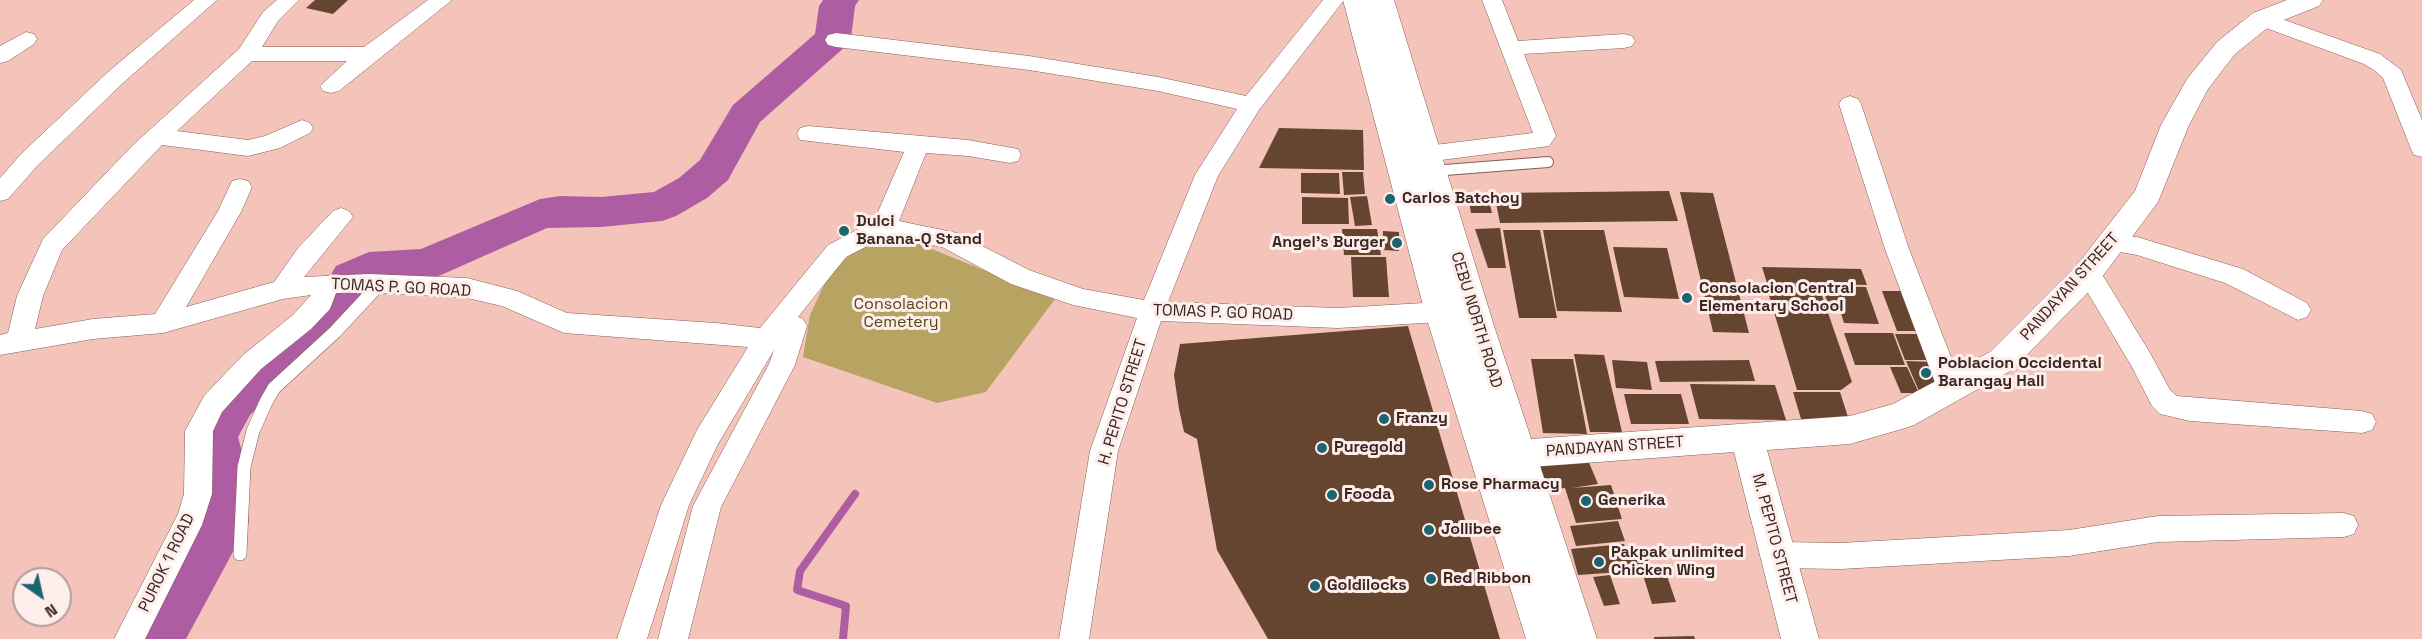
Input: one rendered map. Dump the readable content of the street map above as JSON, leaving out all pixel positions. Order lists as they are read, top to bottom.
{
  "streets": {
    "main road": ["CEBU NORTH ROAD"],
    "street": [
      "PANDAYAN STREET",
      "TOMAS P. GO ROAD",
      "H. PEPITO STREET",
      "M. PEPITO STREET",
      "PUROK 1 ROAD"
    ]
  },
  "crossings": [
    ["PANDAYAN STREET", "CEBU NORTH ROAD"],
    ["PANDAYAN STREET", "M. PEPITO STREET"],
    ["TOMAS P. GO ROAD", "CEBU NORTH ROAD"],
    ["TOMAS P. GO ROAD", "H. PEPITO STREET"],
    ["TOMAS P. GO ROAD", "PUROK 1 ROAD"]
  ],
  "parks": ["Consolacion Cemetery"],
  "places": [
    "Carlos Batchoy",
    "Dulci Banana-Q Stand",
    "Angel's Burger",
    "Consolacion Central Elementary School",
    "Poblacion Occidental Barangay Hall",
    "Franzy",
    "Puregold",
    "Rose Pharmacy",
    "Fooda",
    "Generika",
    "Jollibee",
    "Pakpak unlimited Chicken Wing",
    "Red Ribbon",
    "Goldilocks"
  ],
  "north": "bottom right"
}
